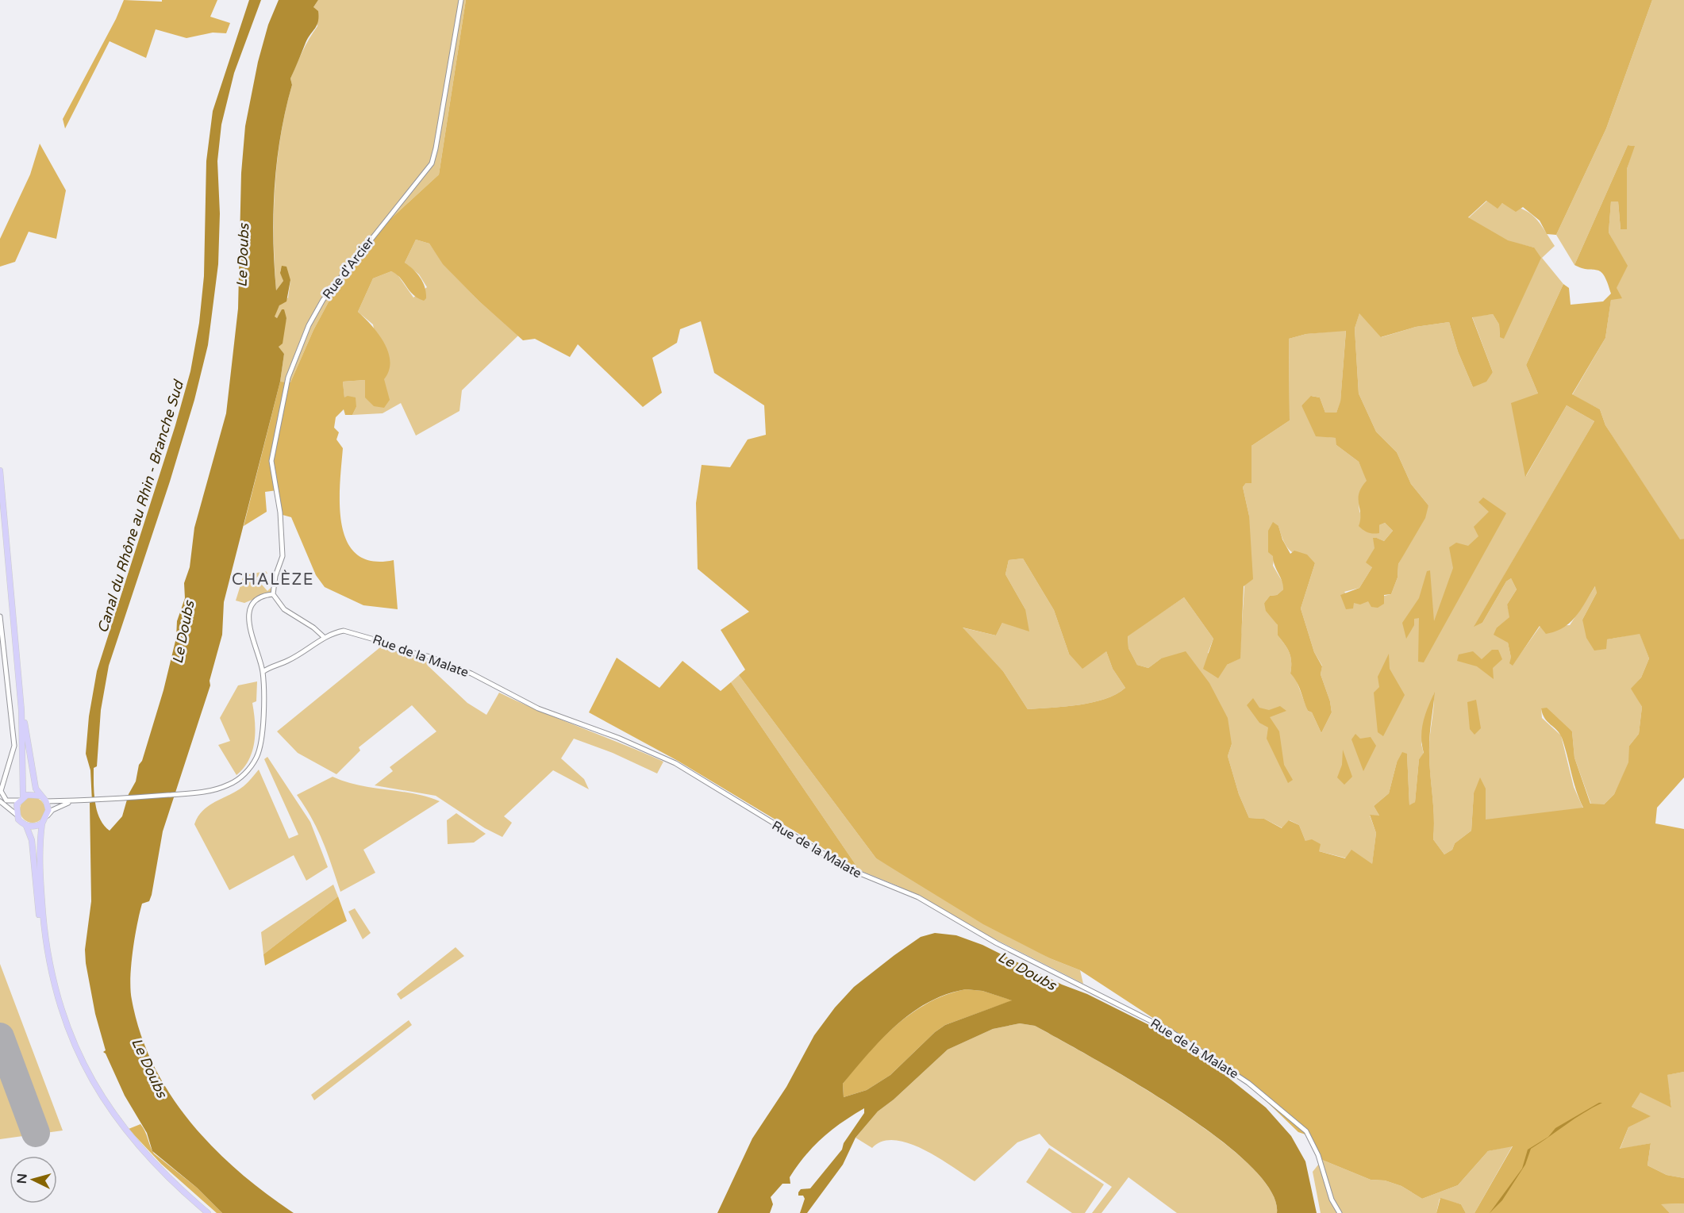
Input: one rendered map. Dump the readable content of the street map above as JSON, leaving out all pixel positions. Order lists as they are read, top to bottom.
{
  "streets": {
    "street": ["Rue d'Arcier", "Rue de la Malate"]
  },
  "districts": ["CHALÈZE"],
  "water": ["Le Doubs", "Canal du Rhône au Rhin - Branche Sud"],
  "north": "left"
}
